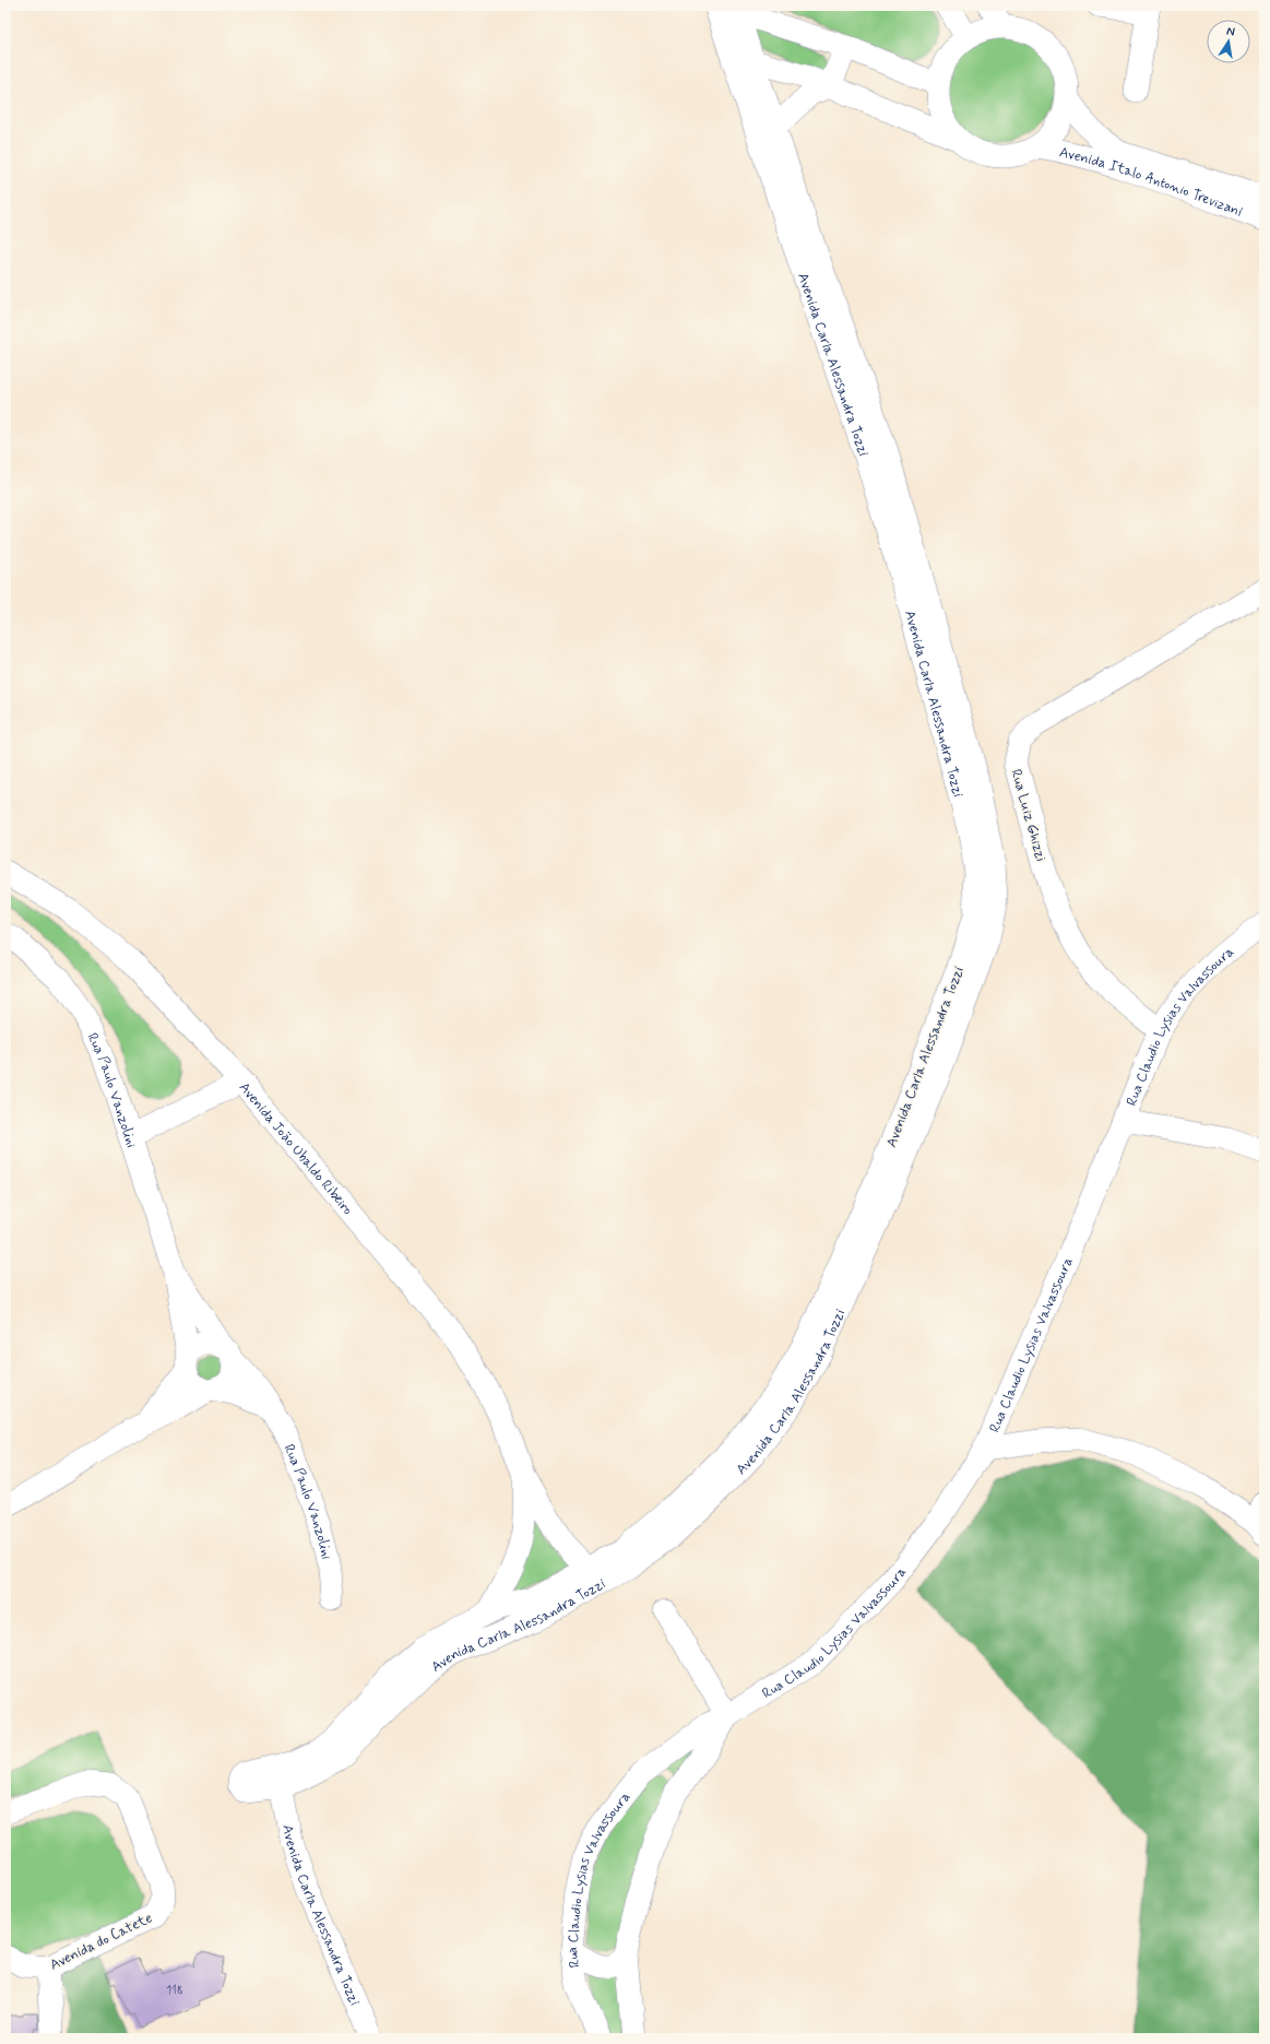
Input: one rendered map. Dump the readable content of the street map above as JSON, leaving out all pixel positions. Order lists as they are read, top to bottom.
{
  "streets": {
    "street": [
      "Avenida Italo Antonio Trevizani",
      "Avenida Carla Alessandra Tozzi",
      "Rua Luiz Ghizzi",
      "Rua Claudio Lysias Valvassoura",
      "Rua Paulo Vanzolini",
      "Avenida João Ubaldo Ribeiro",
      "Avenida do Catete"
    ]
  },
  "crossings": [
    ["Avenida Carla Alessandra Tozzi", "Avenida João Ubaldo Ribeiro"],
    ["Rua Luiz Ghizzi", "Rua Claudio Lysias Valvassoura"]
  ],
  "house_numbers": ["118"],
  "north": "top"
}
